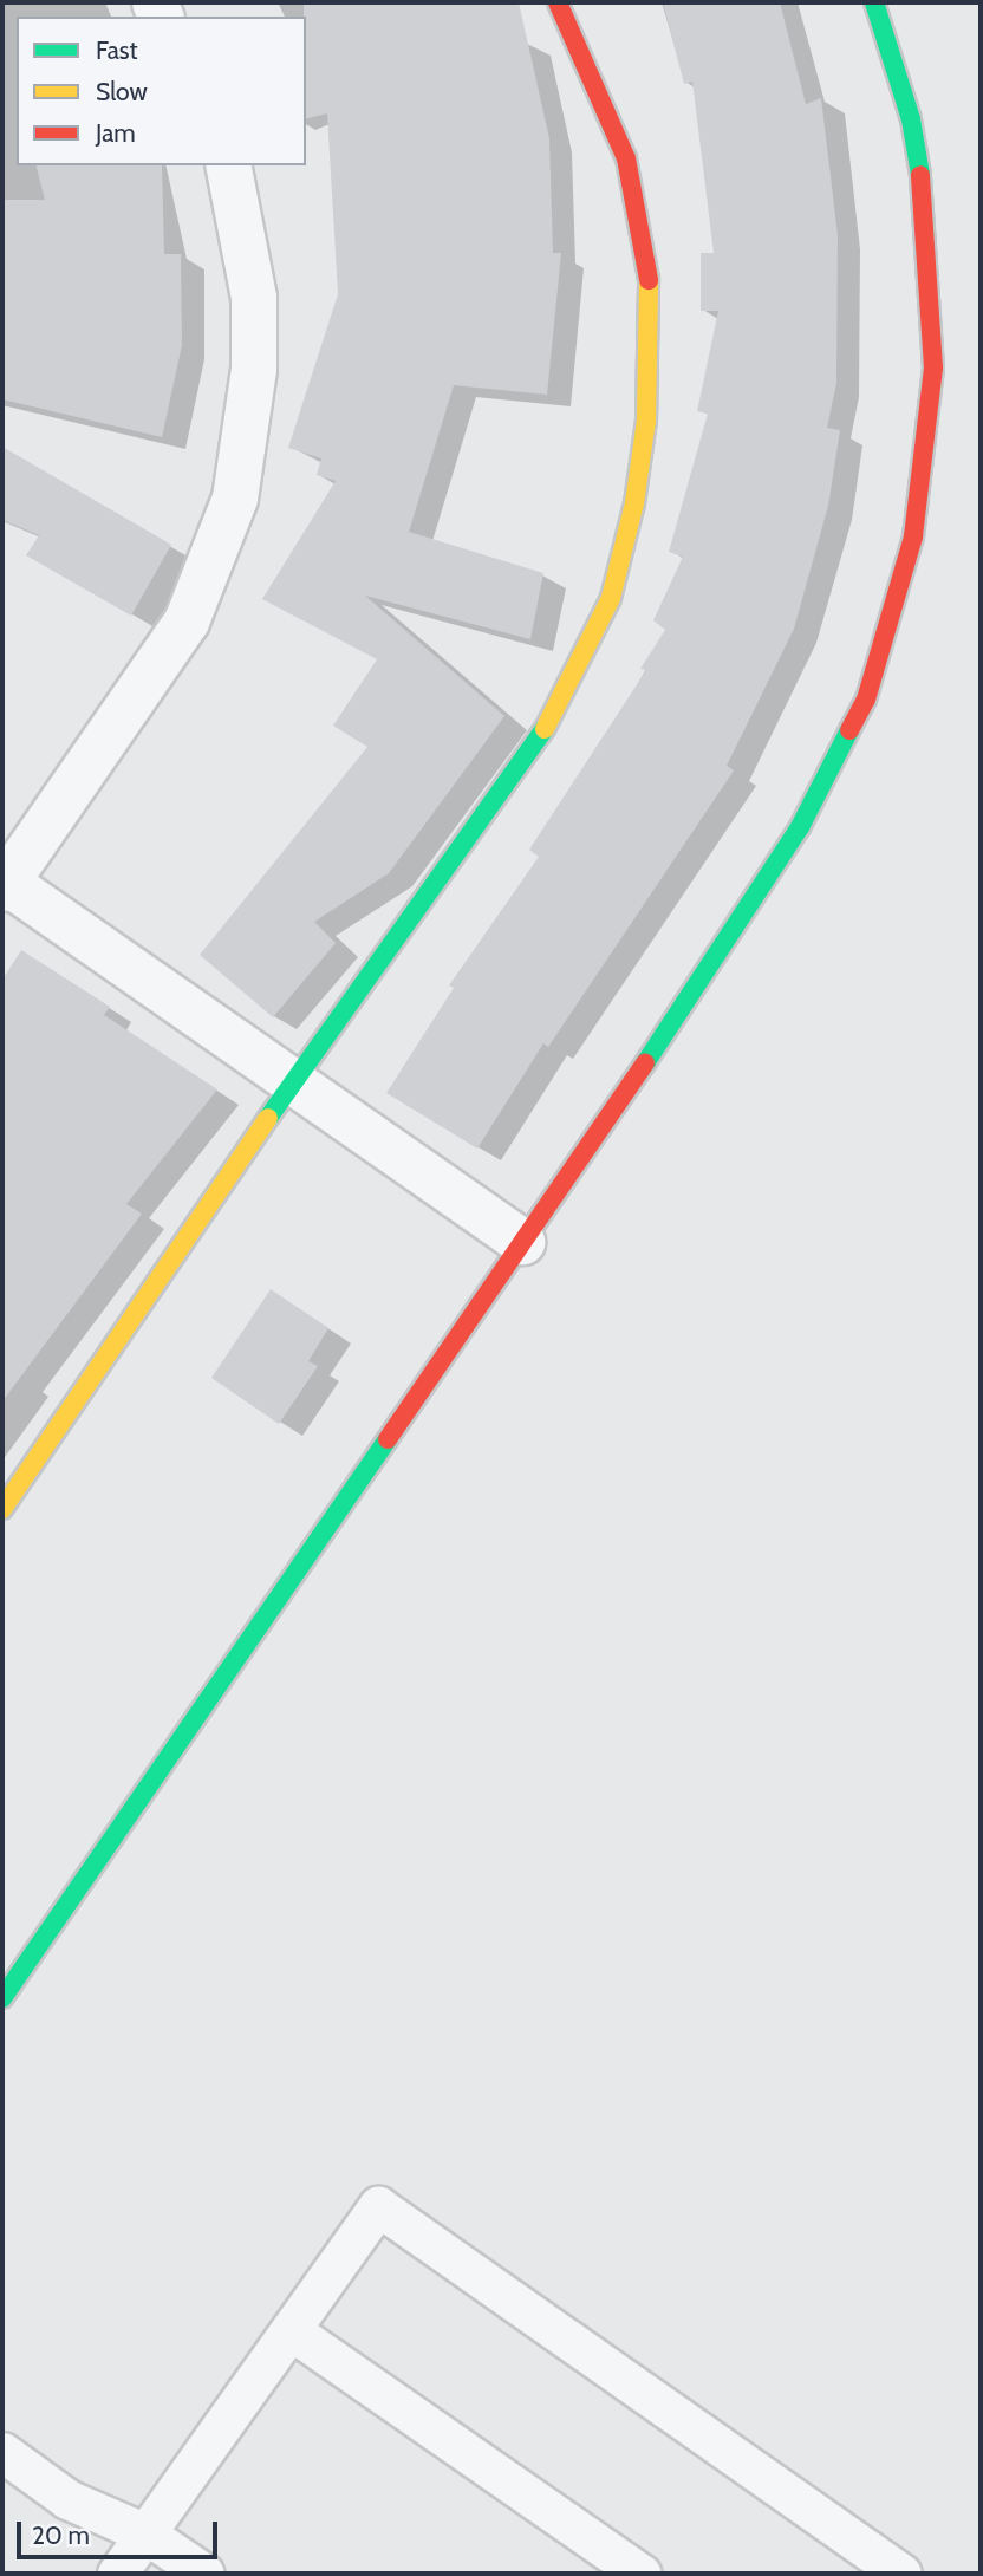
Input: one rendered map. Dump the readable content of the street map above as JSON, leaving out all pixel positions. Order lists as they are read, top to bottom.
{
  "legend": ["Fast", "Slow", "Jam"],
  "scale_bar": "20 m"
}
